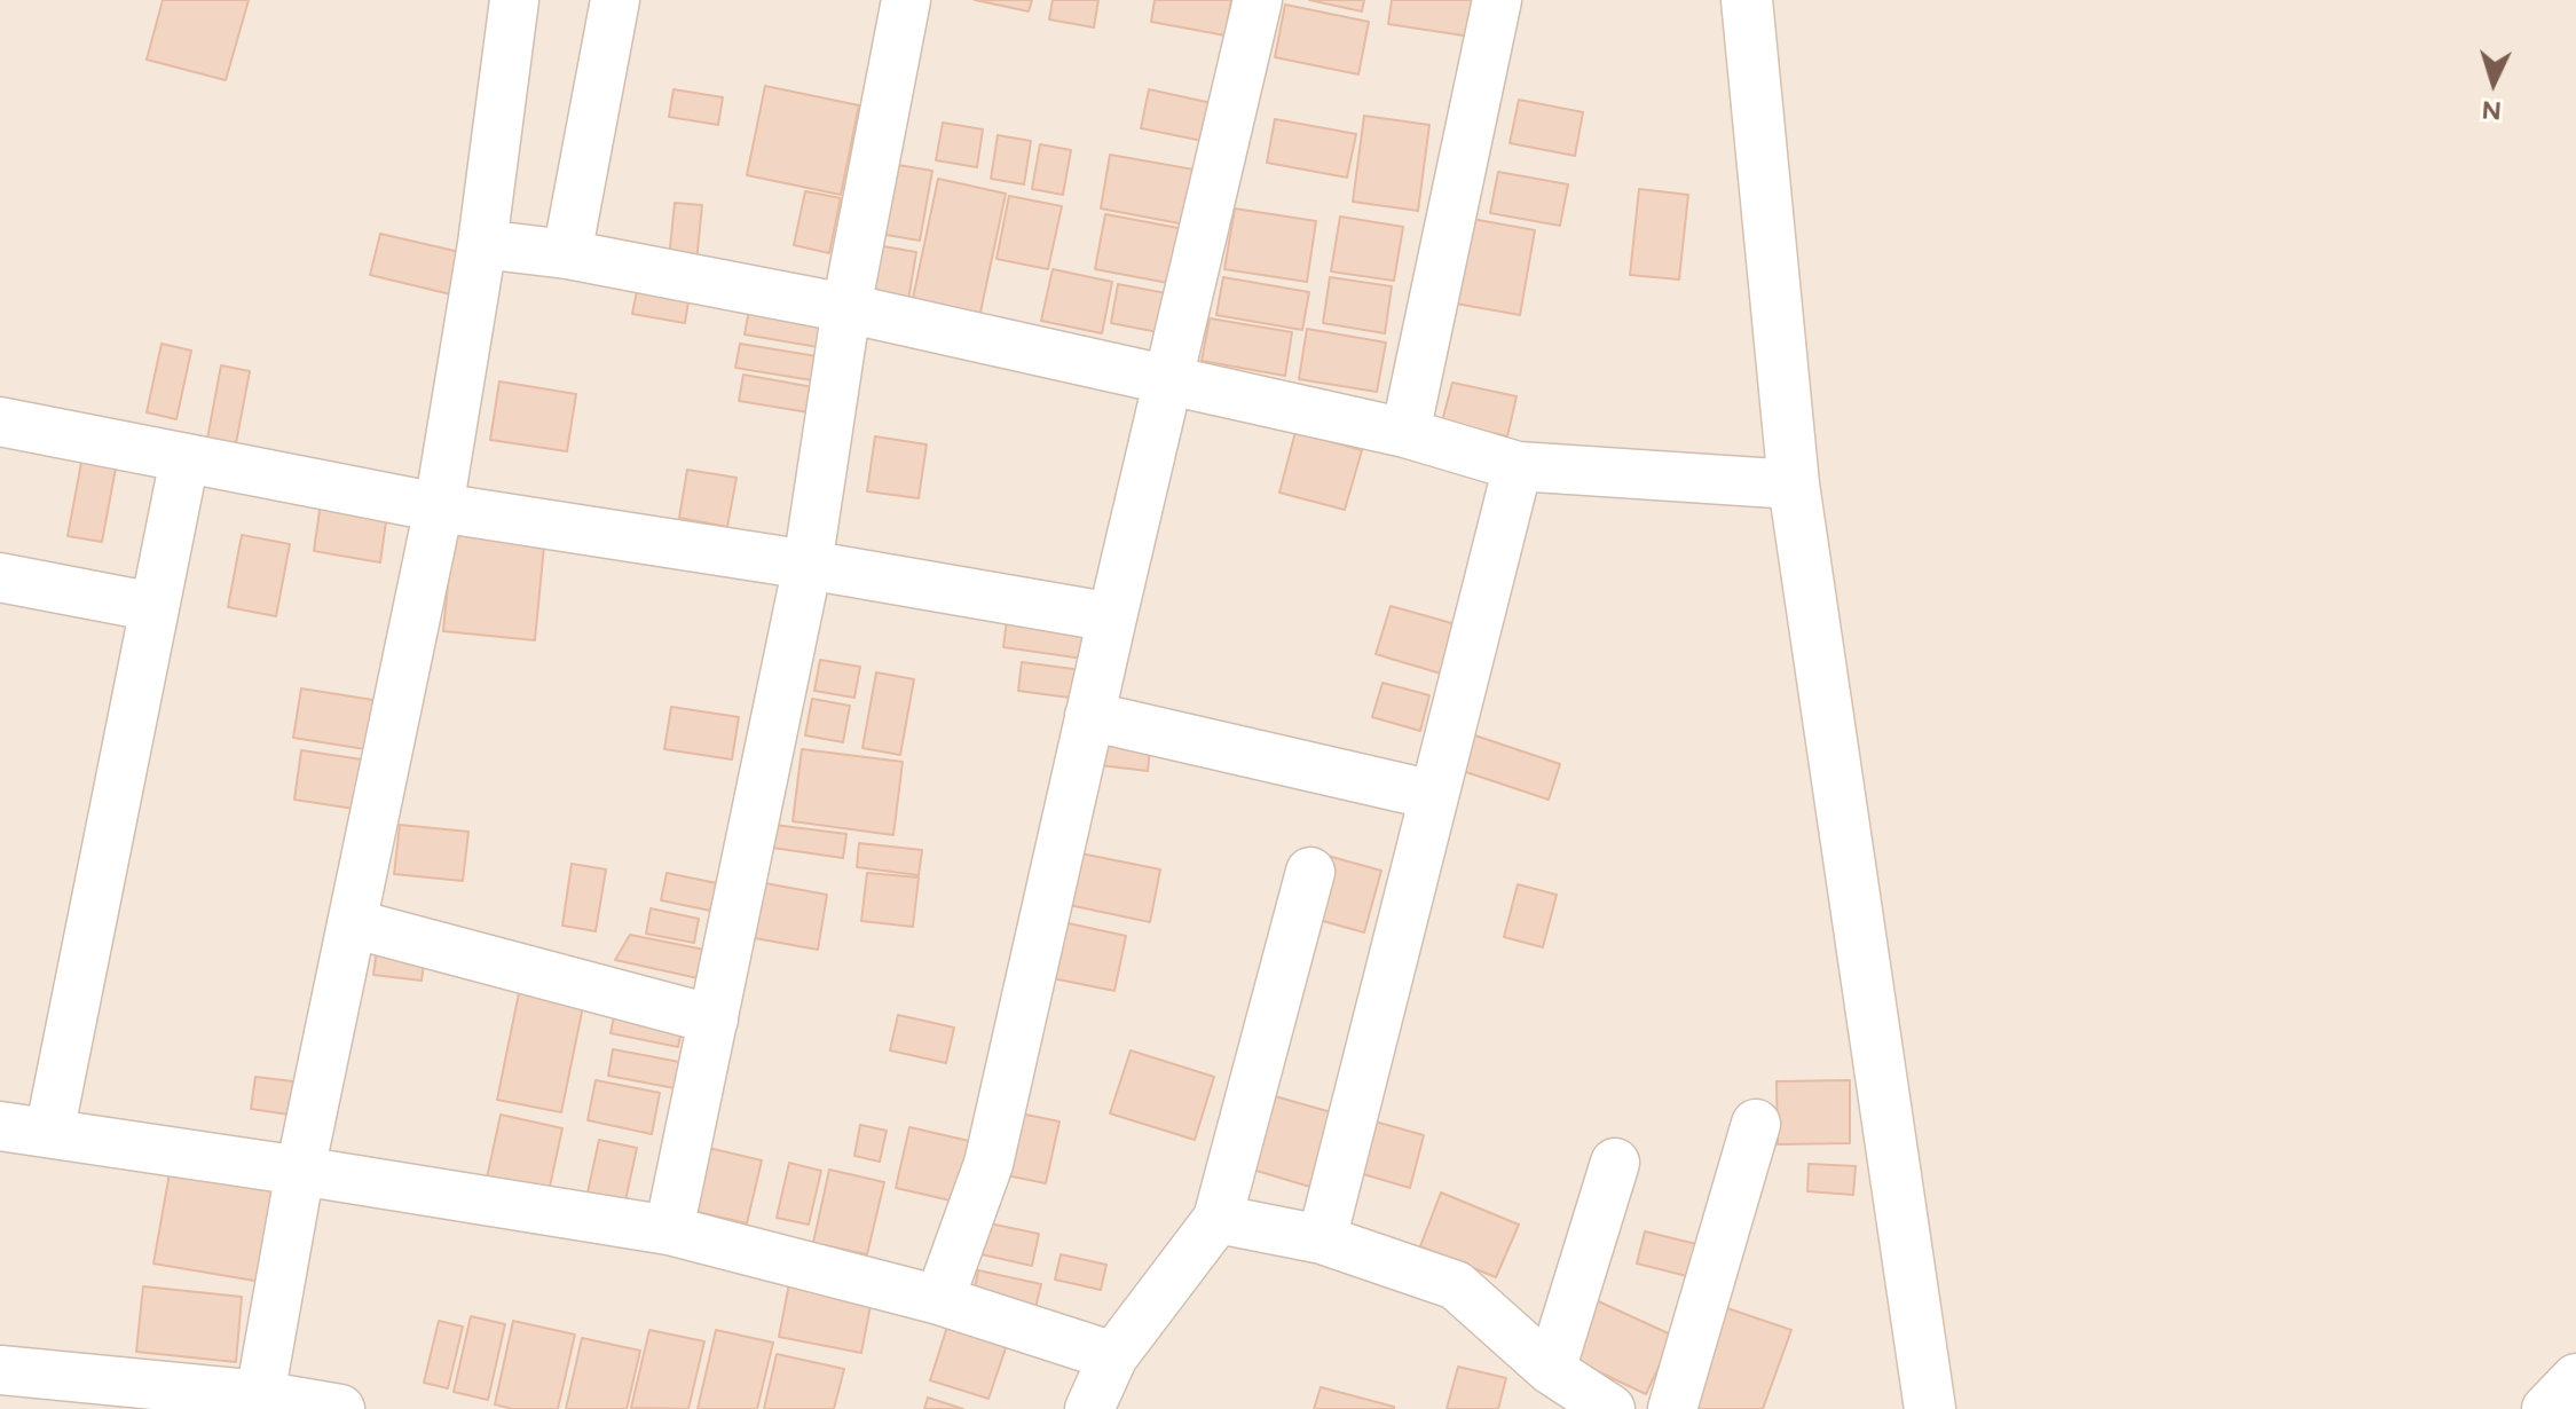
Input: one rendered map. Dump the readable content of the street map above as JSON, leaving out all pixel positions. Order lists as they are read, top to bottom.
{
  "north": "bottom"
}
